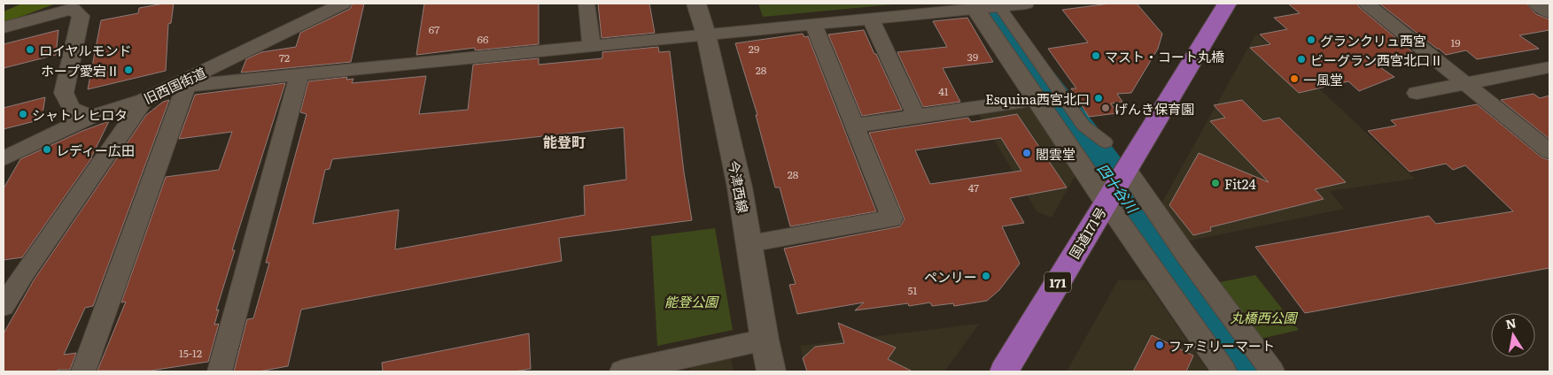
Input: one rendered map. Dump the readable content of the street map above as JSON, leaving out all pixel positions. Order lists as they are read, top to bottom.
{
  "streets": {
    "highway": ["国道171号", "171"],
    "street": ["旧西国街道", "今津西線"]
  },
  "districts": ["能登町"],
  "water": ["四十谷川"],
  "parks": ["能登公園", "丸橋西公園"],
  "places": [
    "グランクリュ西宮",
    "ロイヤルモンド",
    "マスト・コート丸橋",
    "ビーグラン西宮北口Ⅱ",
    "ホープ愛宕Ⅱ",
    "一風堂",
    "Esquina西宮北口",
    "げんき保育園",
    "シャトレ ヒロタ",
    "レディー広田",
    "閣雲堂",
    "Fit24",
    "ペンリー",
    "ファミリーマート"
  ],
  "house_numbers": [
    "67",
    "66",
    "19",
    "29",
    "39",
    "72",
    "28",
    "41",
    "28",
    "47",
    "51",
    "15-12"
  ],
  "north": "top"
}
